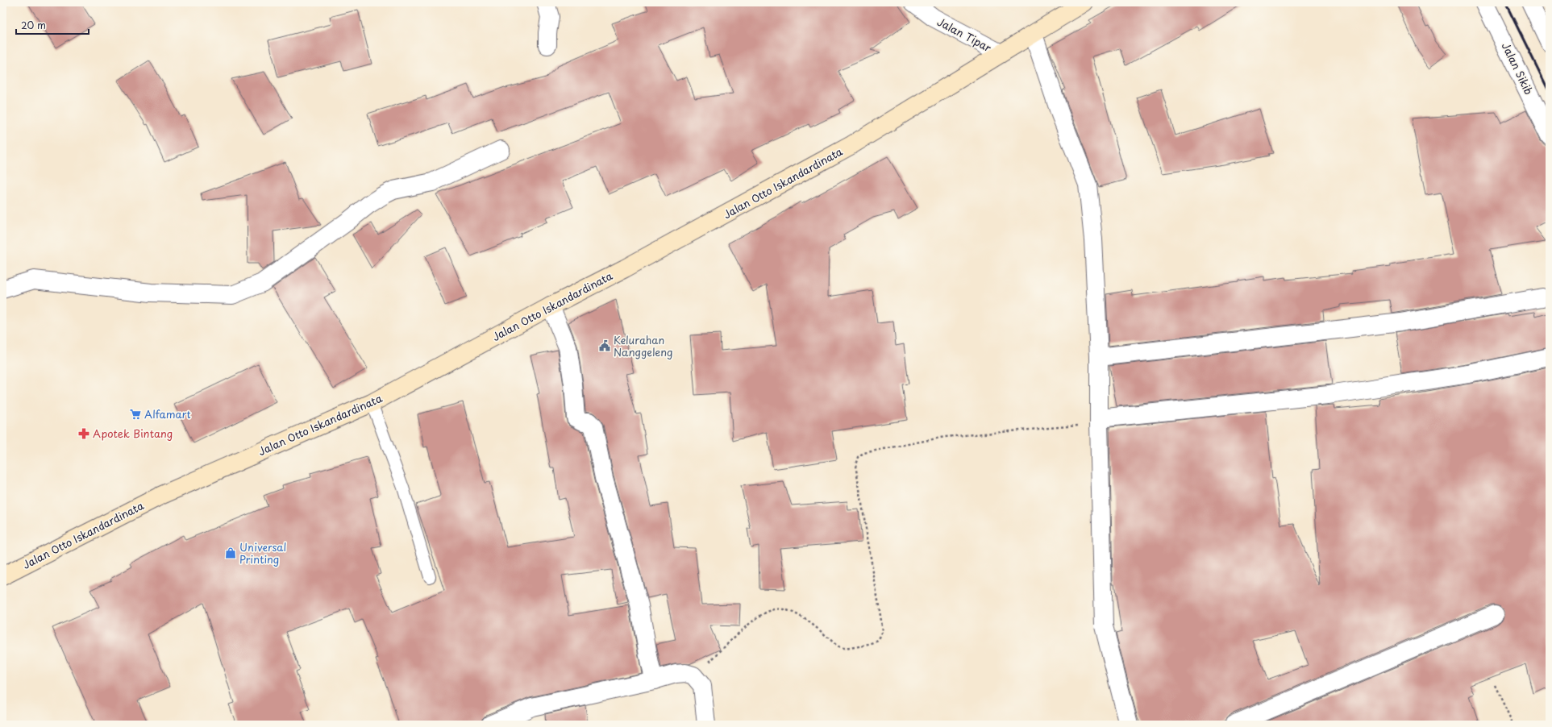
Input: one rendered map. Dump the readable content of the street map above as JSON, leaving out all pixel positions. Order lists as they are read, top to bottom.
{
  "streets": {
    "main road": ["Jalan Otto Iskandardinata"],
    "street": ["Jalan Tipar", "Jalan Sikib"]
  },
  "crossings": [
    ["Jalan Tipar", "Jalan Otto Iskandardinata"]
  ],
  "places": {
    "public building": ["Kelurahan Nanggeleng"],
    "supermarket": ["Alfamart"],
    "pharmacy": ["Apotek Bintang"],
    "shop": ["Universal Printing"]
  },
  "scale_bar": "20 m"
}
